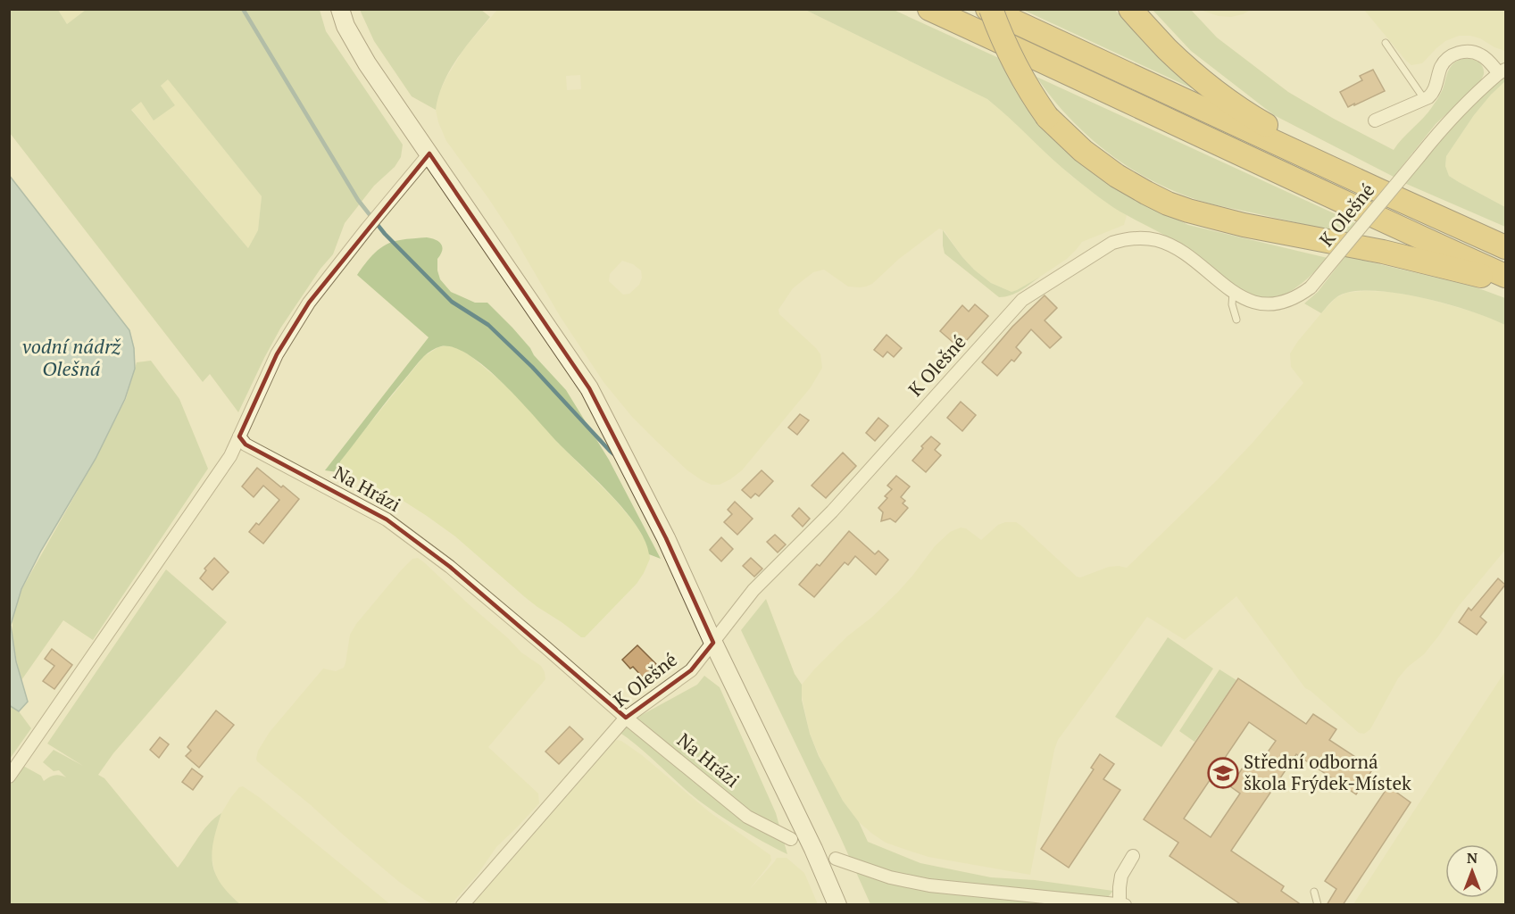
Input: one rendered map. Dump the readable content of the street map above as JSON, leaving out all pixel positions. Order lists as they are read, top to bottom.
{
  "streets": {
    "street": ["K Olešné", "Na Hrázi"]
  },
  "crossings": [
    ["K Olešné", "Na Hrázi"]
  ],
  "water": ["vodní nádrž Olešná"],
  "places": {
    "school or university": ["Střední odborná škola Frýdek-Místek"]
  },
  "north": "top"
}
